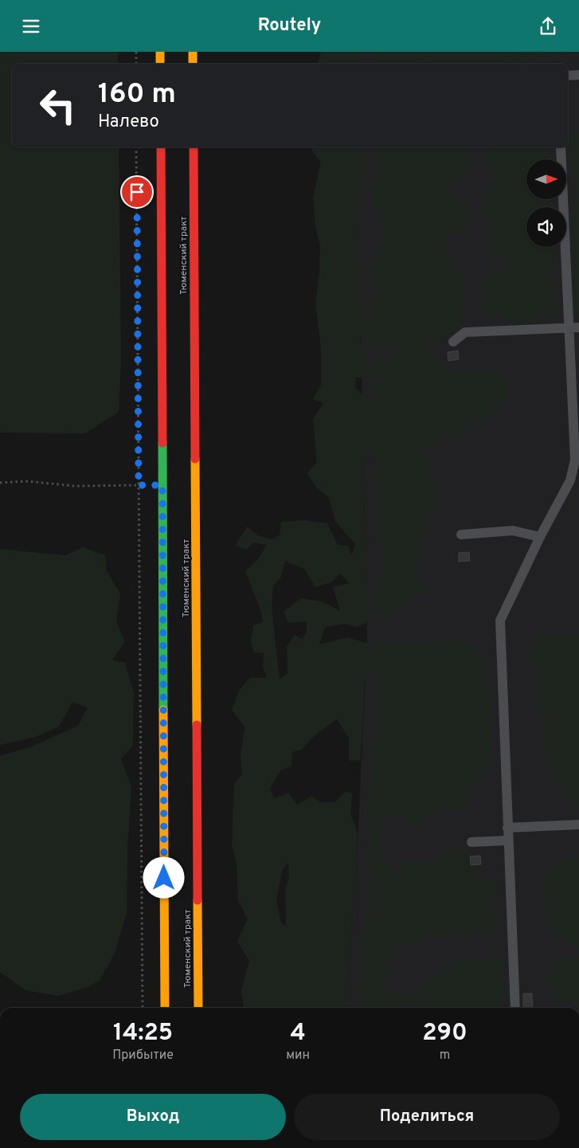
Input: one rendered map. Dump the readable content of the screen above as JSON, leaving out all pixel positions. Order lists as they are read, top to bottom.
{
  "streets": {
    "main road": ["Тюменский тракт"]
  },
  "north": "right",
  "page": {
    "header": "Routely",
    "turn": ["160 m", "Налево"],
    "eta": [
      "14:25",
      "Прибытие",
      "4",
      "мин",
      "290",
      "m"
    ],
    "buttons": ["Выход", "Поделиться"]
  }
}
